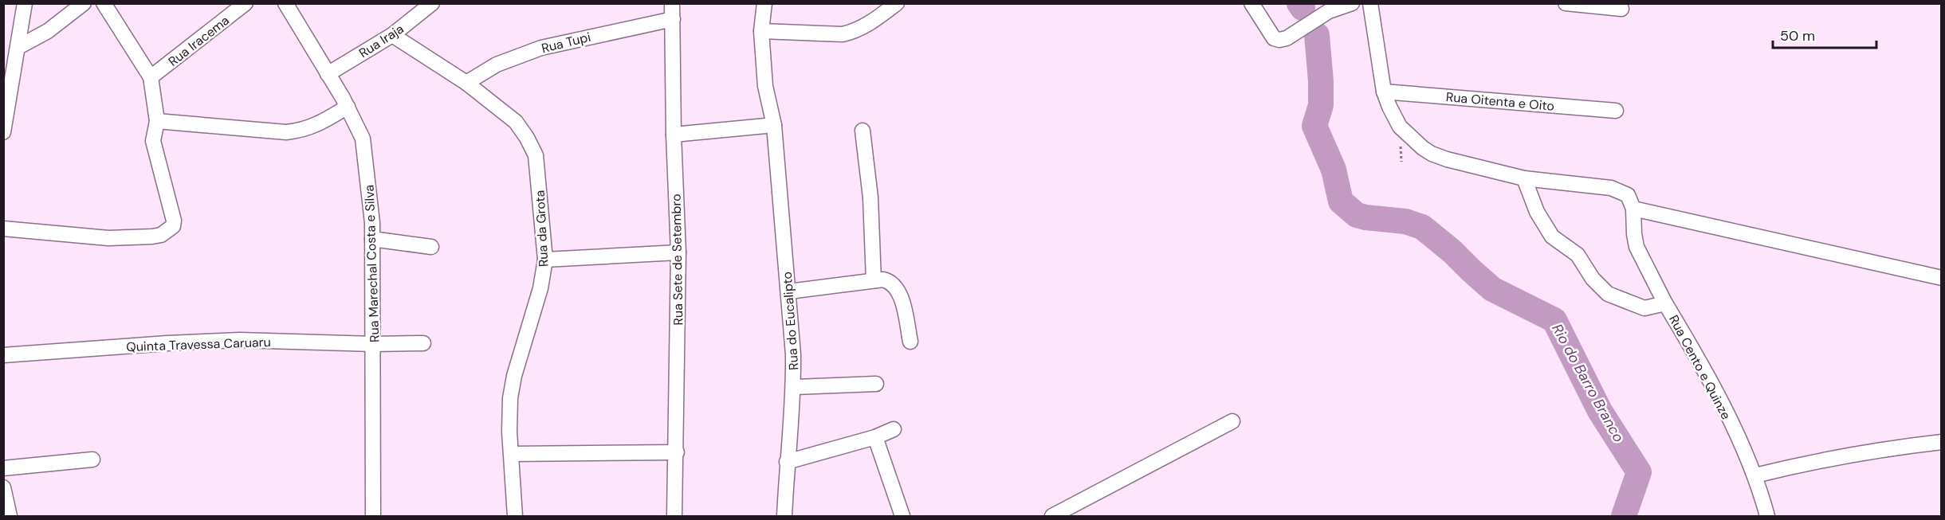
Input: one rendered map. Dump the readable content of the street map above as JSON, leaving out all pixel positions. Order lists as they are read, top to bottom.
{
  "streets": {
    "street": [
      "Rua Iracema",
      "Rua Iraja",
      "Rua Tupi",
      "Rua Oitenta e Oito",
      "Rua da Grota",
      "Rua Sete de Setembro",
      "Rua Marechal Costa e Silva",
      "Rua do Eucalipto",
      "Quinta Travessa Caruaru",
      "Rua Cento e Quinze"
    ]
  },
  "crossings": [
    ["Rua Iraja", "Rua da Grota"],
    ["Rua Iraja", "Rua Marechal Costa e Silva"],
    ["Rua Tupi", "Rua da Grota"],
    ["Rua Tupi", "Rua Sete de Setembro"],
    ["Rua Marechal Costa e Silva", "Quinta Travessa Caruaru"]
  ],
  "water": ["Rio do Barro Branco"],
  "scale_bar": "50 m"
}
